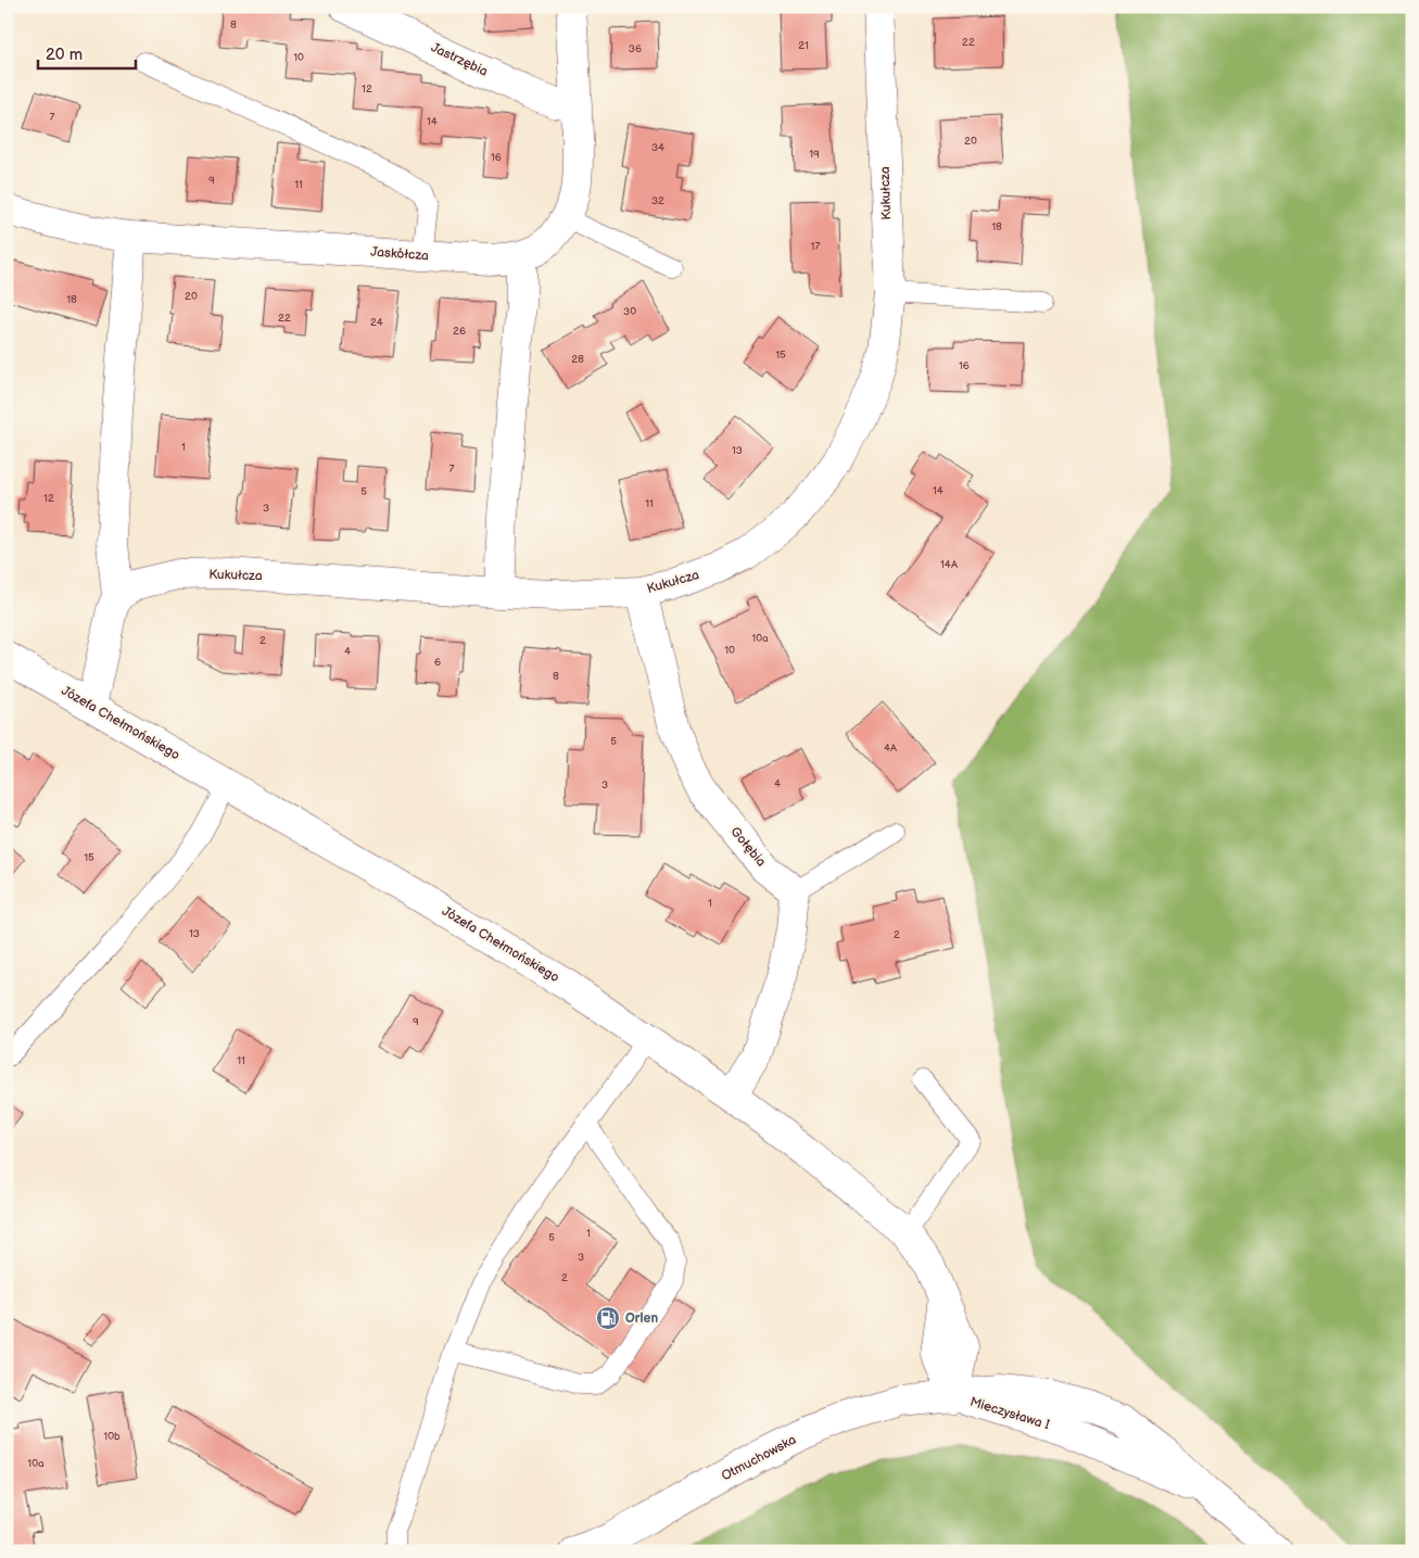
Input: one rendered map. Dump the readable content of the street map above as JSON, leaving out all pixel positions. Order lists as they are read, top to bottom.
{
  "streets": {
    "street": [
      "Jastrzębia",
      "Kukułcza",
      "Jaskółcza",
      "Józefa Chełmońskiego",
      "Gołębia",
      "Mieczysława I",
      "Otmuchowska"
    ]
  },
  "crossings": [
    ["Jastrzębia", "Jaskółcza"],
    ["Kukułcza", "Gołębia"],
    ["Józefa Chełmońskiego", "Mieczysława I"],
    ["Józefa Chełmońskiego", "Otmuchowska"],
    ["Mieczysława I", "Otmuchowska"]
  ],
  "places": {
    "fuel station": ["Orlen"]
  },
  "house_numbers": [
    "8",
    "22",
    "21",
    "36",
    "10",
    "12",
    "7",
    "14",
    "20",
    "34",
    "19",
    "16",
    "9",
    "11",
    "32",
    "18",
    "17",
    "20",
    "18",
    "30",
    "22",
    "24",
    "26",
    "15",
    "28",
    "16",
    "1",
    "13",
    "7",
    "14",
    "5",
    "12",
    "11",
    "3",
    "14A",
    "10a",
    "2",
    "10",
    "4",
    "6",
    "8",
    "5",
    "4A",
    "4",
    "3",
    "15",
    "1",
    "13",
    "2",
    "9",
    "11",
    "1",
    "5",
    "3",
    "2",
    "10b",
    "10a"
  ],
  "scale_bar": "20 m"
}
